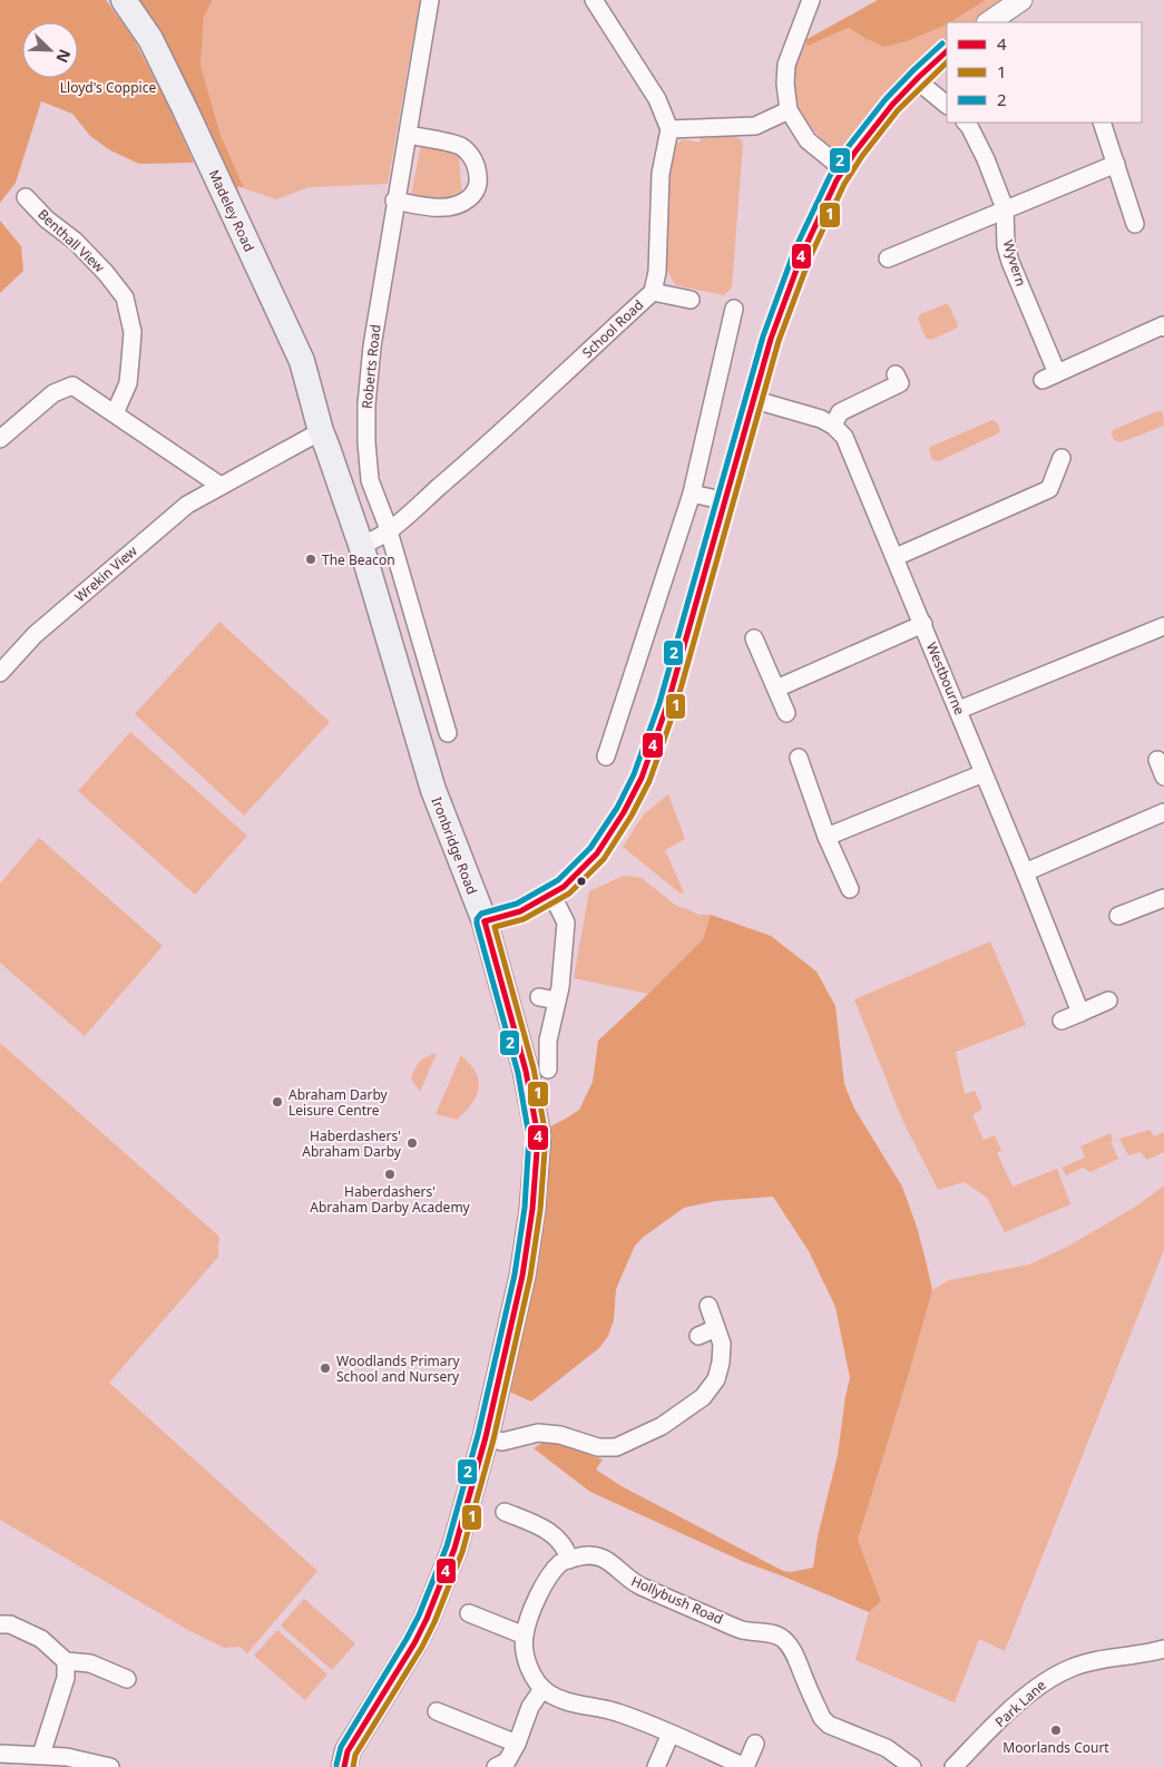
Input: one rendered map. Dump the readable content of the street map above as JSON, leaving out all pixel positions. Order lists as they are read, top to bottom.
{
  "streets": {
    "main road": ["Madeley Road", "Ironbridge Road"],
    "street": [
      "Benthall View",
      "Wyvern",
      "School Road",
      "Roberts Road",
      "Wrekin View",
      "Westbourne",
      "Hollybush Road",
      "Park Lane"
    ]
  },
  "crossings": [
    ["Madeley Road", "Wrekin View"],
    ["Madeley Road", "Ironbridge Road"],
    ["School Road", "Roberts Road"],
    ["School Road", "Ironbridge Road"],
    ["Wrekin View", "Ironbridge Road"]
  ],
  "parks": ["Lloyd's Coppice"],
  "places": [
    "The Beacon",
    "Abraham Darby Leisure Centre",
    "Haberdashers' Abraham Darby",
    "Haberdashers' Abraham Darby Academy",
    "Woodlands Primary School and Nursery",
    "Moorlands Court"
  ],
  "lines": ["transit line 2", "transit line 4", "transit line 1"],
  "legend": ["4", "1", "2"],
  "north": "bottom right"
}
